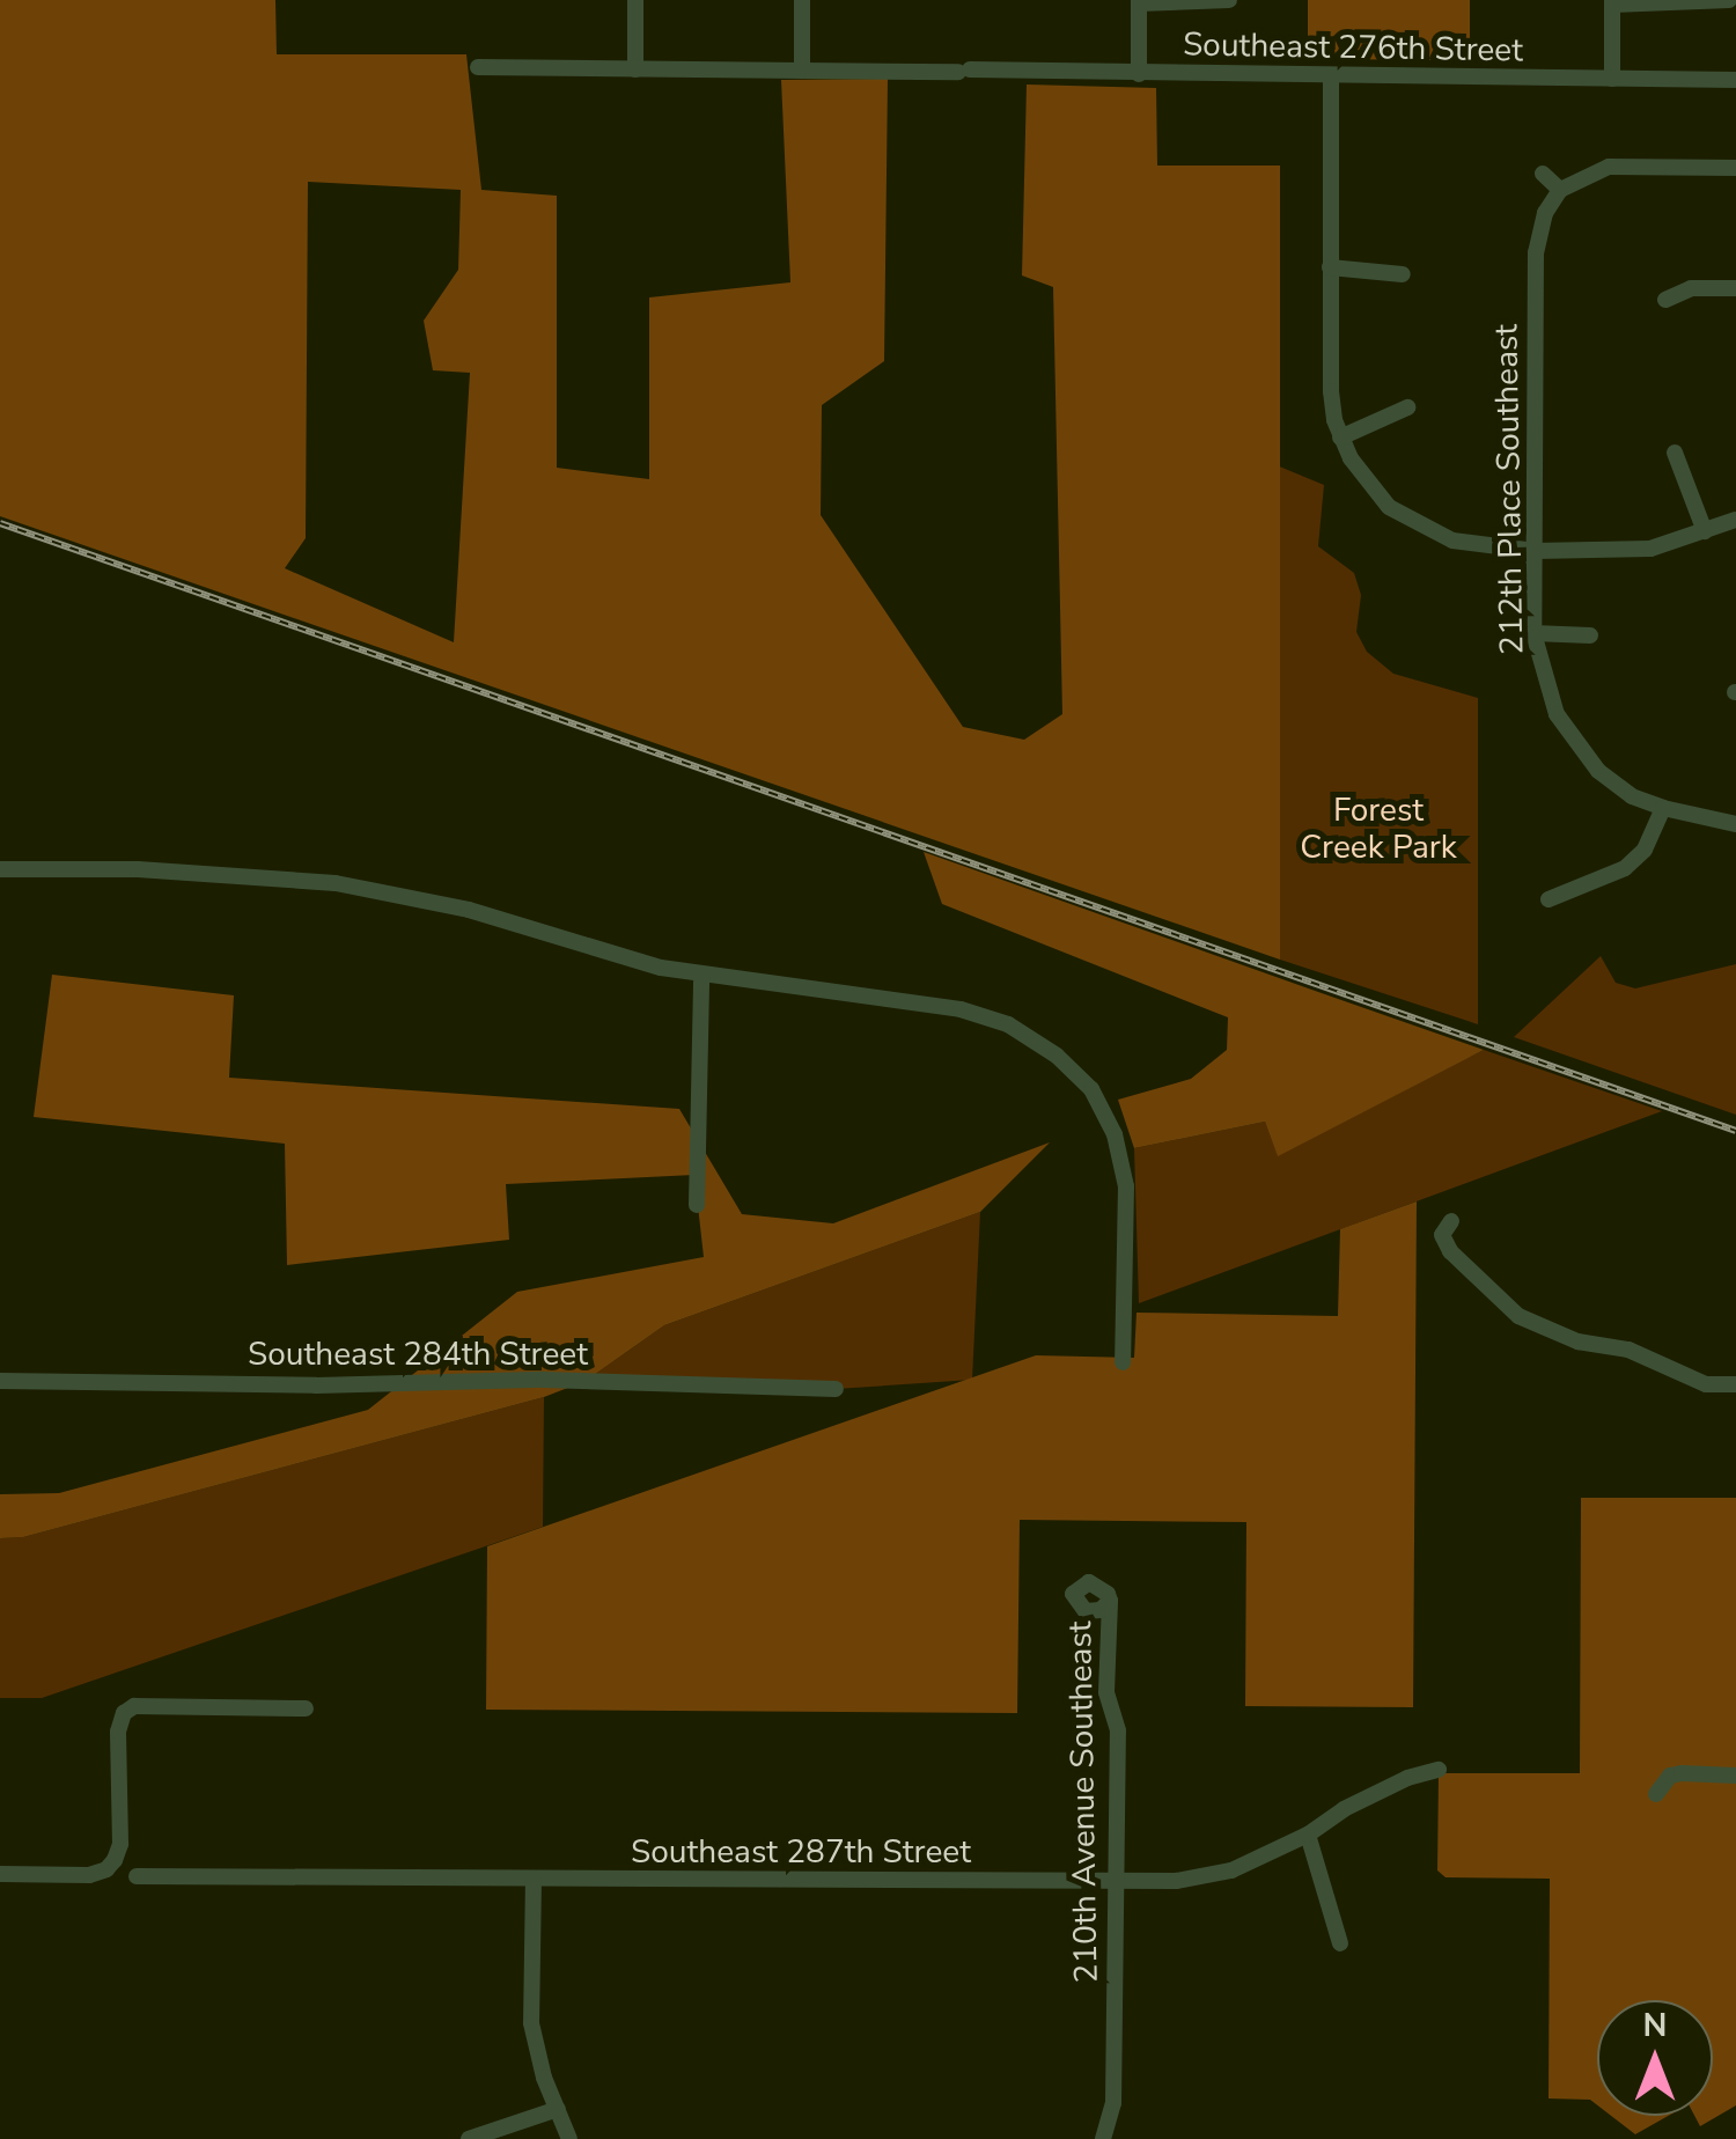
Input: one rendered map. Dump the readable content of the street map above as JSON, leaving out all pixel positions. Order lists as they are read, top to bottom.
{
  "streets": {
    "street": [
      "Southeast 276th Street",
      "212th Place Southeast",
      "Southeast 284th Street",
      "210th Avenue Southeast",
      "Southeast 287th Street"
    ]
  },
  "crossings": [
    ["210th Avenue Southeast", "Southeast 287th Street"]
  ],
  "parks": ["Forest Creek Park"],
  "north": "top"
}
